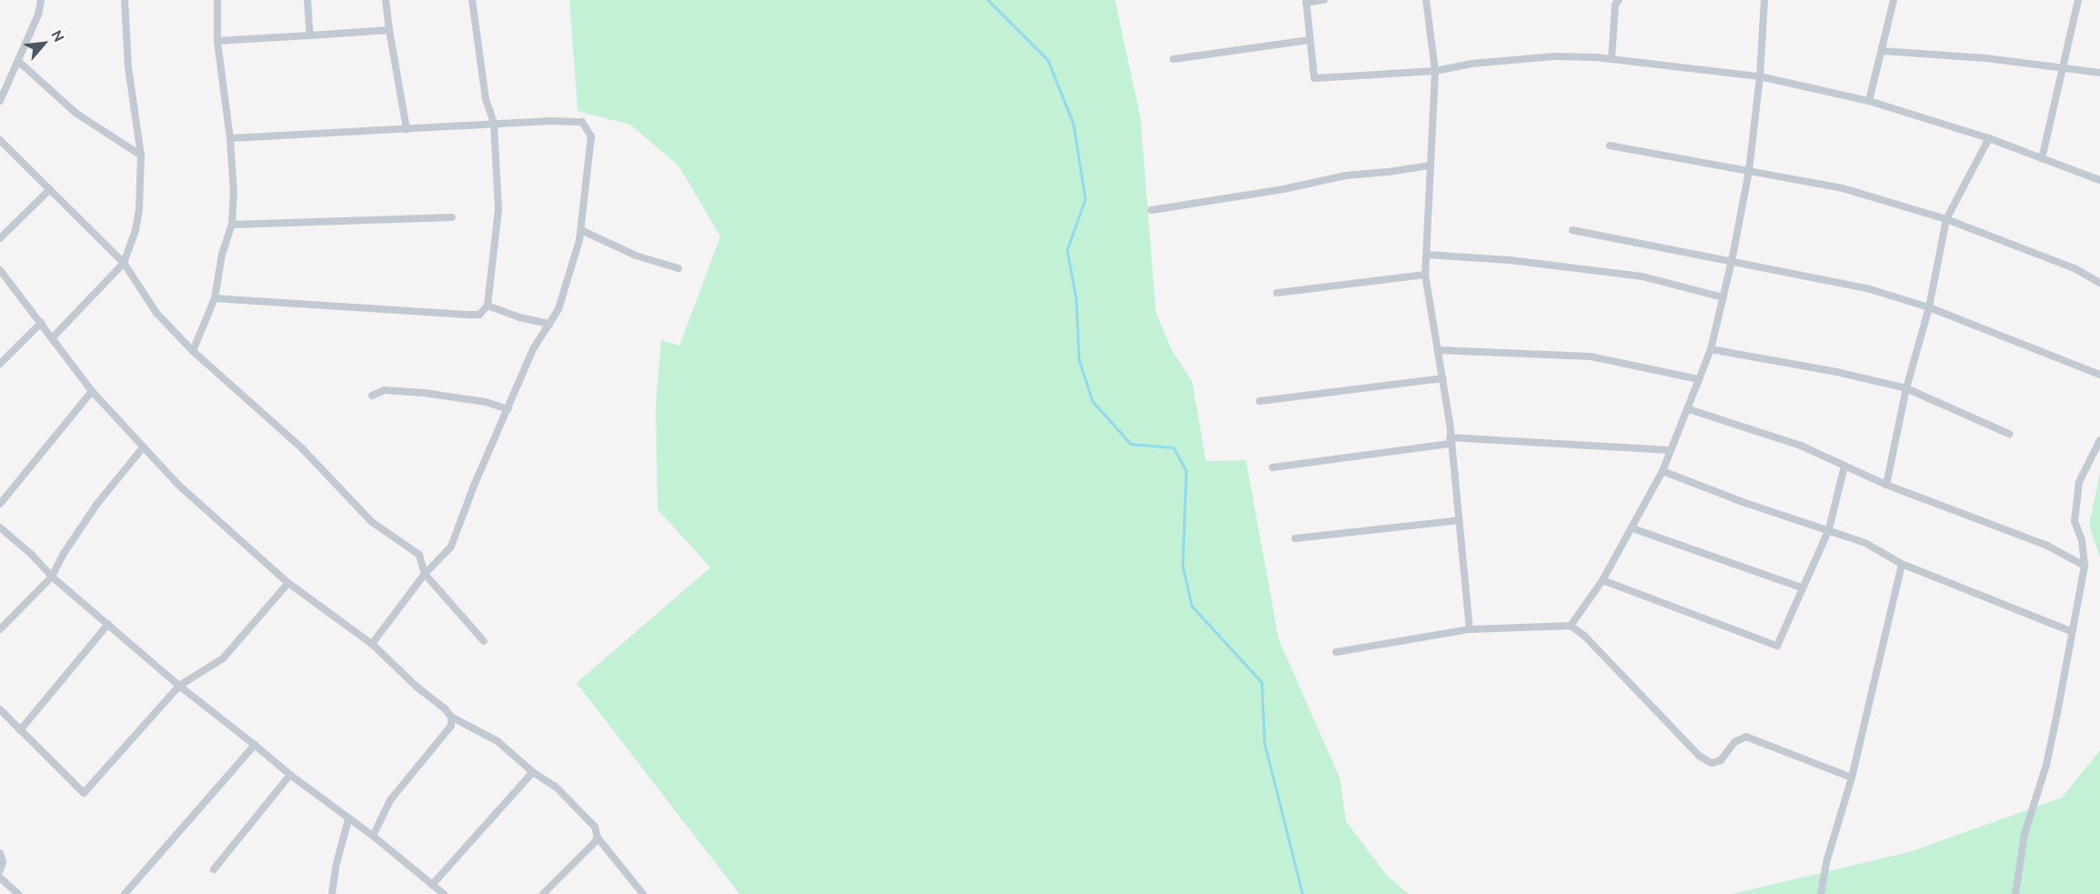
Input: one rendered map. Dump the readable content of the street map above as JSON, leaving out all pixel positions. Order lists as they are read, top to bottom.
{
  "north": "top right"
}
